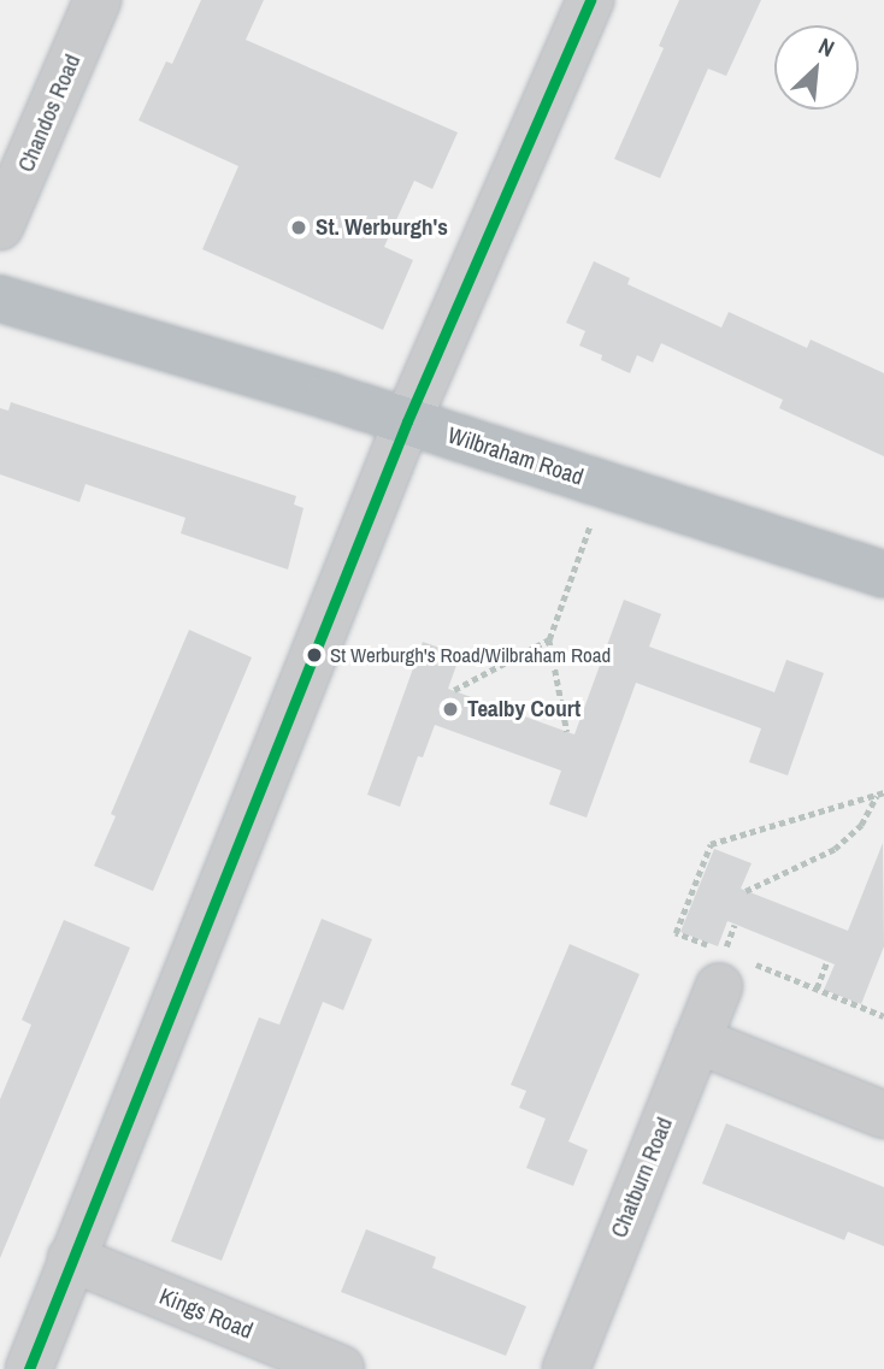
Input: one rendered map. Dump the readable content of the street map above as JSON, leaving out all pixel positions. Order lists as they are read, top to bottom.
{
  "streets": {
    "highway": ["Wilbraham Road"],
    "street": ["Chandos Road", "Chatburn Road", "Kings Road"]
  },
  "places": ["St. Werburgh's", "St Werburgh's Road/Wilbraham Road", "Tealby Court"],
  "north": "top right"
}
